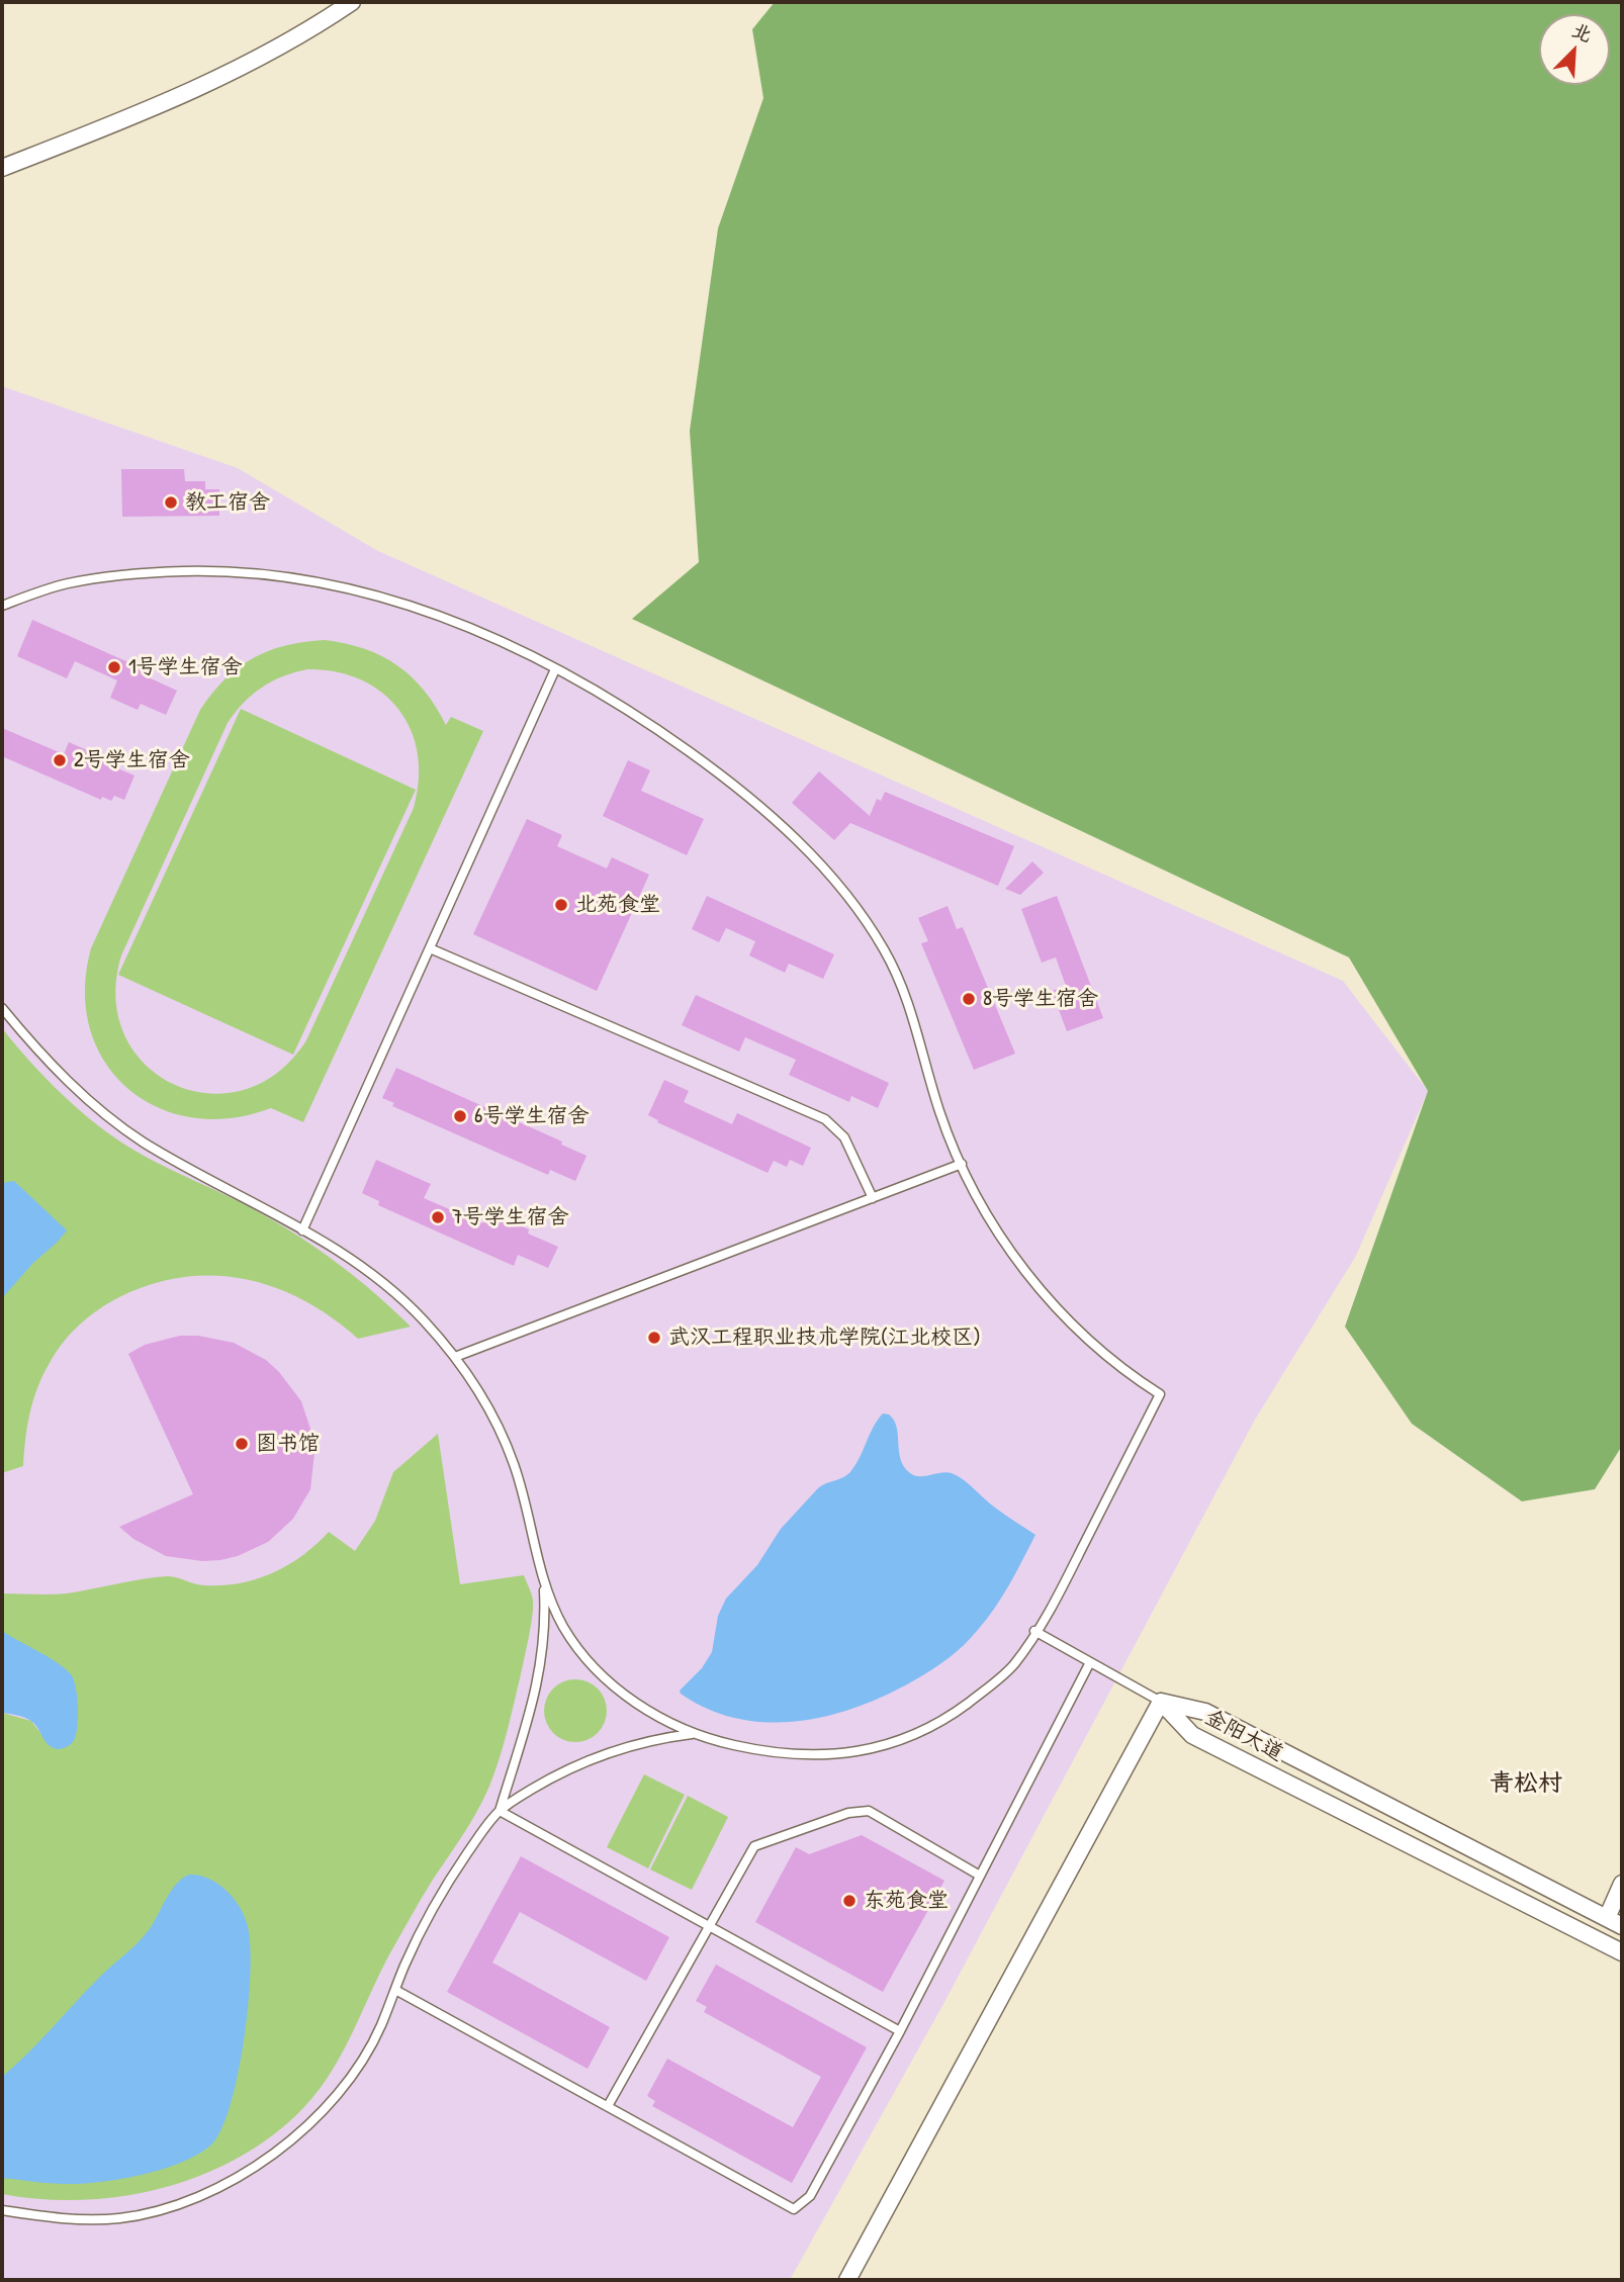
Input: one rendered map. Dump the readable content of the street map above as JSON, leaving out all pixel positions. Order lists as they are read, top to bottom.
{
  "streets": {
    "street": ["金阳大道"]
  },
  "districts": ["青松村"],
  "places": [
    "教工宿舍",
    "1号学生宿舍",
    "2号学生宿舍",
    "北苑食堂",
    "8号学生宿舍",
    "6号学生宿舍",
    "7号学生宿舍",
    "武汉工程职业技术学院(江北校区)",
    "图书馆",
    "东苑食堂"
  ],
  "north": "top right"
}
